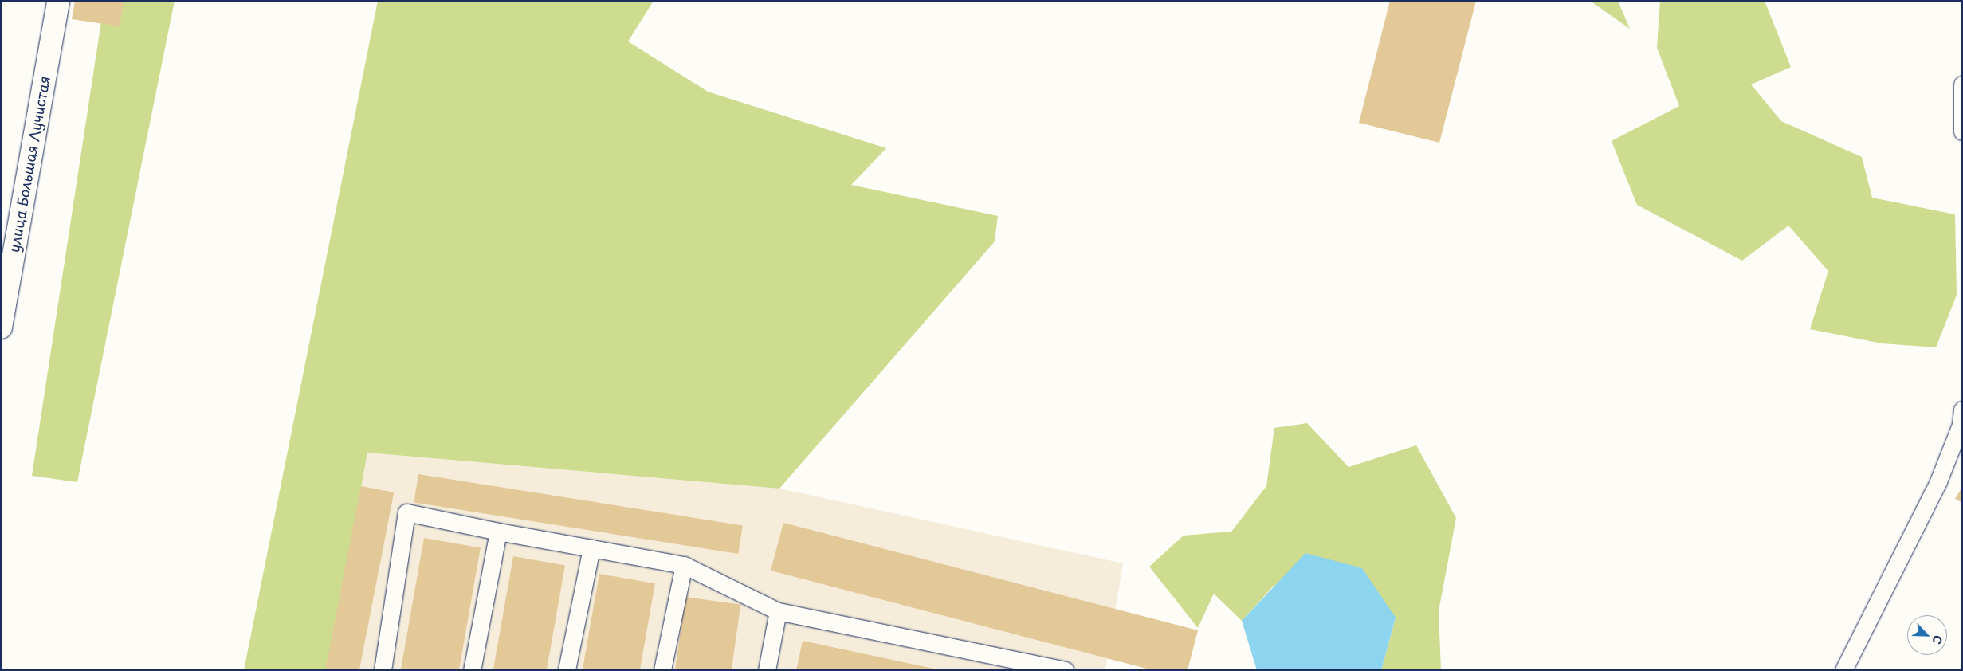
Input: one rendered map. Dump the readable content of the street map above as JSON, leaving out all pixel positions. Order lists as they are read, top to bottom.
{
  "streets": {
    "street": ["улица Большая Лучистая"]
  },
  "north": "bottom right"
}
